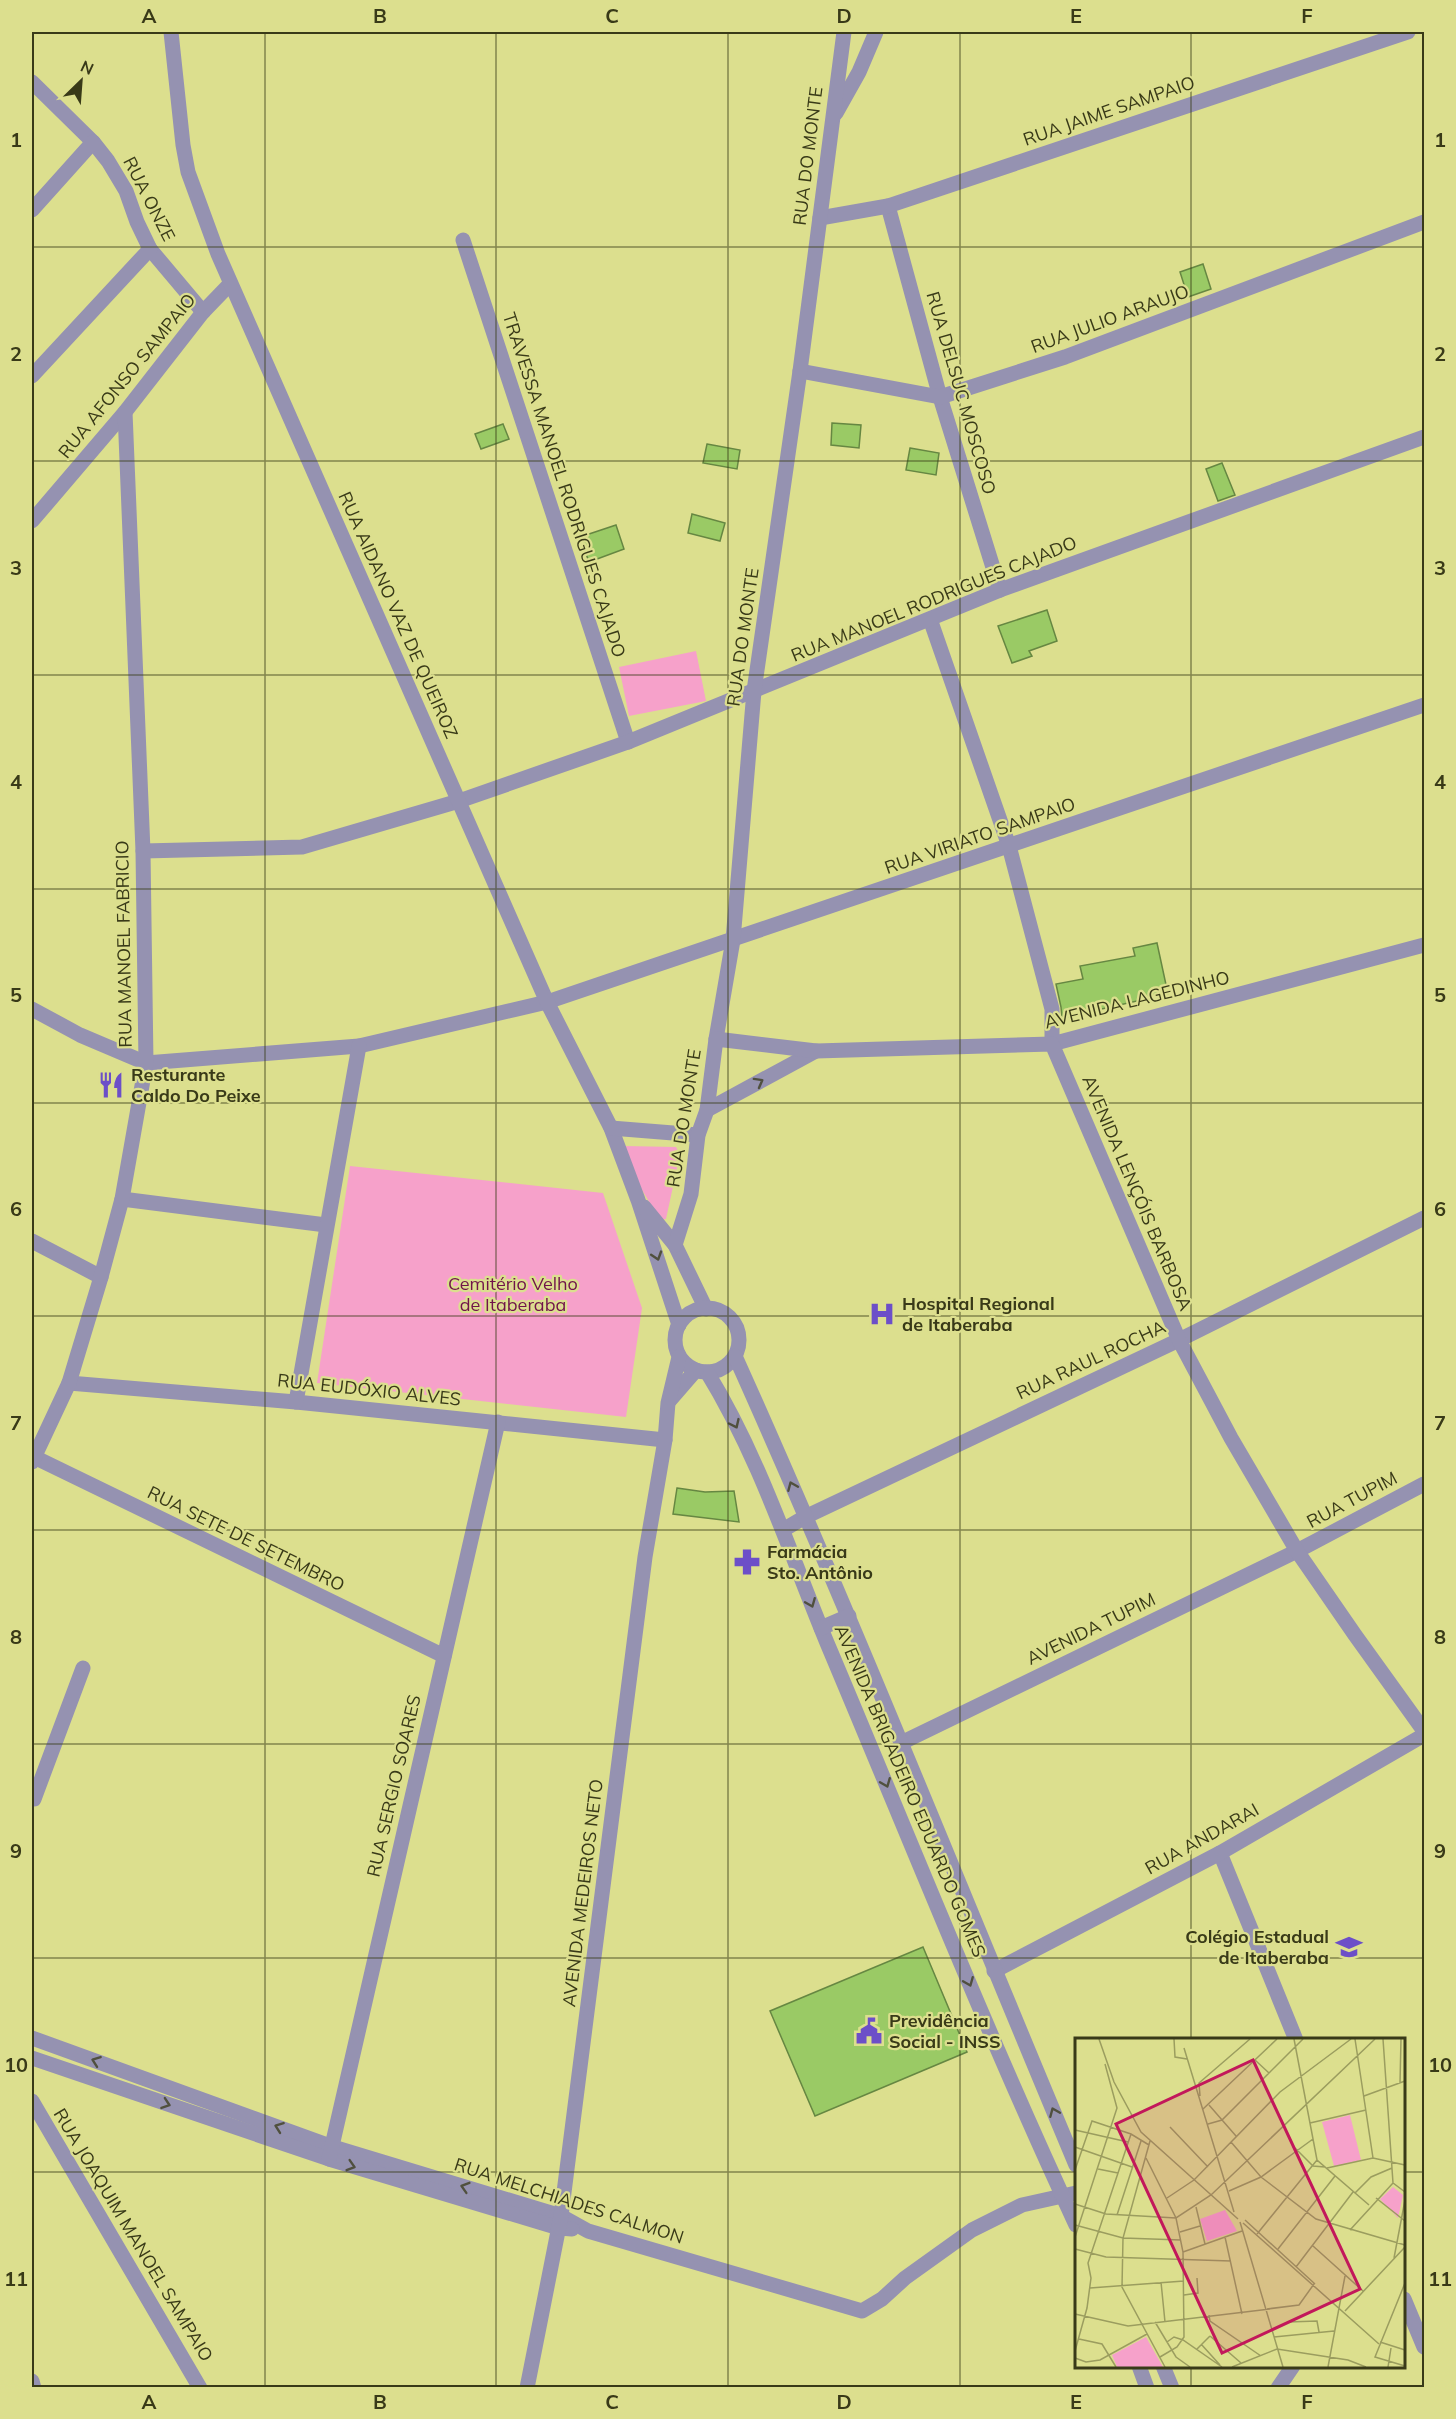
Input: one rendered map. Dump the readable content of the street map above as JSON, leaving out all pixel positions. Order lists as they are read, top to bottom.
{
  "streets": {
    "street": [
      "RUA JAIME SAMPAIO",
      "RUA DO MONTE",
      "RUA ONZE",
      "RUA JULIO ARAUJO",
      "RUA AFONSO SAMPAIO",
      "RUA DELSUC MOSCOSO",
      "TRAVESSA MANOEL RODRIGUES CAJADO",
      "RUA MANOEL RODRIGUES CAJADO",
      "RUA AIDANO VAZ DE QUEIROZ",
      "RUA VIRIATO SAMPAIO",
      "RUA MANOEL FABRICIO",
      "AVENIDA LAGEDINHO",
      "AVENIDA LENÇÓIS BARBOSA",
      "RUA RAUL ROCHA",
      "RUA EUDÓXIO ALVES",
      "RUA TUPIM",
      "RUA SETE DE SETEMBRO",
      "AVENIDA TUPIM",
      "RUA SERGIO SOARES",
      "AVENIDA BRIGADEIRO EDUARDO GOMES",
      "RUA ANDARAI",
      "AVENIDA MEDEIROS NETO",
      "RUA MELCHIADES CALMON",
      "RUA JOAQUIM MANOEL SAMPAIO"
    ]
  },
  "crossings": [
    ["RUA JAIME SAMPAIO", "RUA DO MONTE"],
    ["RUA JAIME SAMPAIO", "RUA DELSUC MOSCOSO"],
    ["RUA DO MONTE", "RUA JULIO ARAUJO"],
    ["RUA DO MONTE", "RUA MANOEL RODRIGUES CAJADO"],
    ["RUA DO MONTE", "RUA AIDANO VAZ DE QUEIROZ"],
    ["RUA DO MONTE", "RUA VIRIATO SAMPAIO"],
    ["RUA DO MONTE", "AVENIDA LAGEDINHO"],
    ["RUA ONZE", "RUA AFONSO SAMPAIO"],
    ["RUA JULIO ARAUJO", "RUA DELSUC MOSCOSO"],
    ["RUA AFONSO SAMPAIO", "RUA AIDANO VAZ DE QUEIROZ"],
    ["RUA AFONSO SAMPAIO", "RUA MANOEL FABRICIO"],
    ["RUA DELSUC MOSCOSO", "RUA MANOEL RODRIGUES CAJADO"],
    ["TRAVESSA MANOEL RODRIGUES CAJADO", "RUA MANOEL RODRIGUES CAJADO"],
    ["RUA MANOEL RODRIGUES CAJADO", "RUA AIDANO VAZ DE QUEIROZ"],
    ["RUA MANOEL RODRIGUES CAJADO", "RUA MANOEL FABRICIO"],
    ["RUA MANOEL RODRIGUES CAJADO", "AVENIDA LENÇÓIS BARBOSA"],
    ["RUA AIDANO VAZ DE QUEIROZ", "RUA VIRIATO SAMPAIO"],
    ["RUA AIDANO VAZ DE QUEIROZ", "AVENIDA BRIGADEIRO EDUARDO GOMES"],
    ["RUA AIDANO VAZ DE QUEIROZ", "AVENIDA MEDEIROS NETO"],
    ["RUA VIRIATO SAMPAIO", "RUA MANOEL FABRICIO"],
    ["RUA VIRIATO SAMPAIO", "AVENIDA LENÇÓIS BARBOSA"],
    ["RUA MANOEL FABRICIO", "RUA EUDÓXIO ALVES"],
    ["RUA MANOEL FABRICIO", "RUA SETE DE SETEMBRO"],
    ["AVENIDA LAGEDINHO", "AVENIDA LENÇÓIS BARBOSA"],
    ["AVENIDA LENÇÓIS BARBOSA", "RUA RAUL ROCHA"],
    ["AVENIDA LENÇÓIS BARBOSA", "RUA TUPIM"],
    ["AVENIDA LENÇÓIS BARBOSA", "AVENIDA TUPIM"],
    ["RUA RAUL ROCHA", "AVENIDA BRIGADEIRO EDUARDO GOMES"],
    ["RUA EUDÓXIO ALVES", "RUA SERGIO SOARES"],
    ["RUA EUDÓXIO ALVES", "AVENIDA MEDEIROS NETO"],
    ["RUA TUPIM", "AVENIDA TUPIM"],
    ["RUA SETE DE SETEMBRO", "RUA SERGIO SOARES"],
    ["AVENIDA TUPIM", "AVENIDA BRIGADEIRO EDUARDO GOMES"],
    ["RUA SERGIO SOARES", "RUA MELCHIADES CALMON"],
    ["AVENIDA BRIGADEIRO EDUARDO GOMES", "RUA ANDARAI"],
    ["AVENIDA BRIGADEIRO EDUARDO GOMES", "AVENIDA MEDEIROS NETO"],
    ["AVENIDA BRIGADEIRO EDUARDO GOMES", "RUA MELCHIADES CALMON"],
    ["AVENIDA MEDEIROS NETO", "RUA MELCHIADES CALMON"]
  ],
  "parks": ["Cemitério Velho de Itaberaba"],
  "places": {
    "restaurant": ["Resturante Caldo Do Peixe"],
    "hospital": ["Hospital Regional de Itaberaba"],
    "pharmacy": ["Farmácia Sto. Antônio"],
    "school or university": ["Colégio Estadual de Itaberaba"],
    "public building": ["Previdência Social - INSS"]
  },
  "north": "top right",
  "grid": {
    "columns": [
      "A",
      "B",
      "C",
      "D",
      "E",
      "F"
    ],
    "rows": [
      "1",
      "2",
      "3",
      "4",
      "5",
      "6",
      "7",
      "8",
      "9",
      "10",
      "11"
    ]
  }
}
